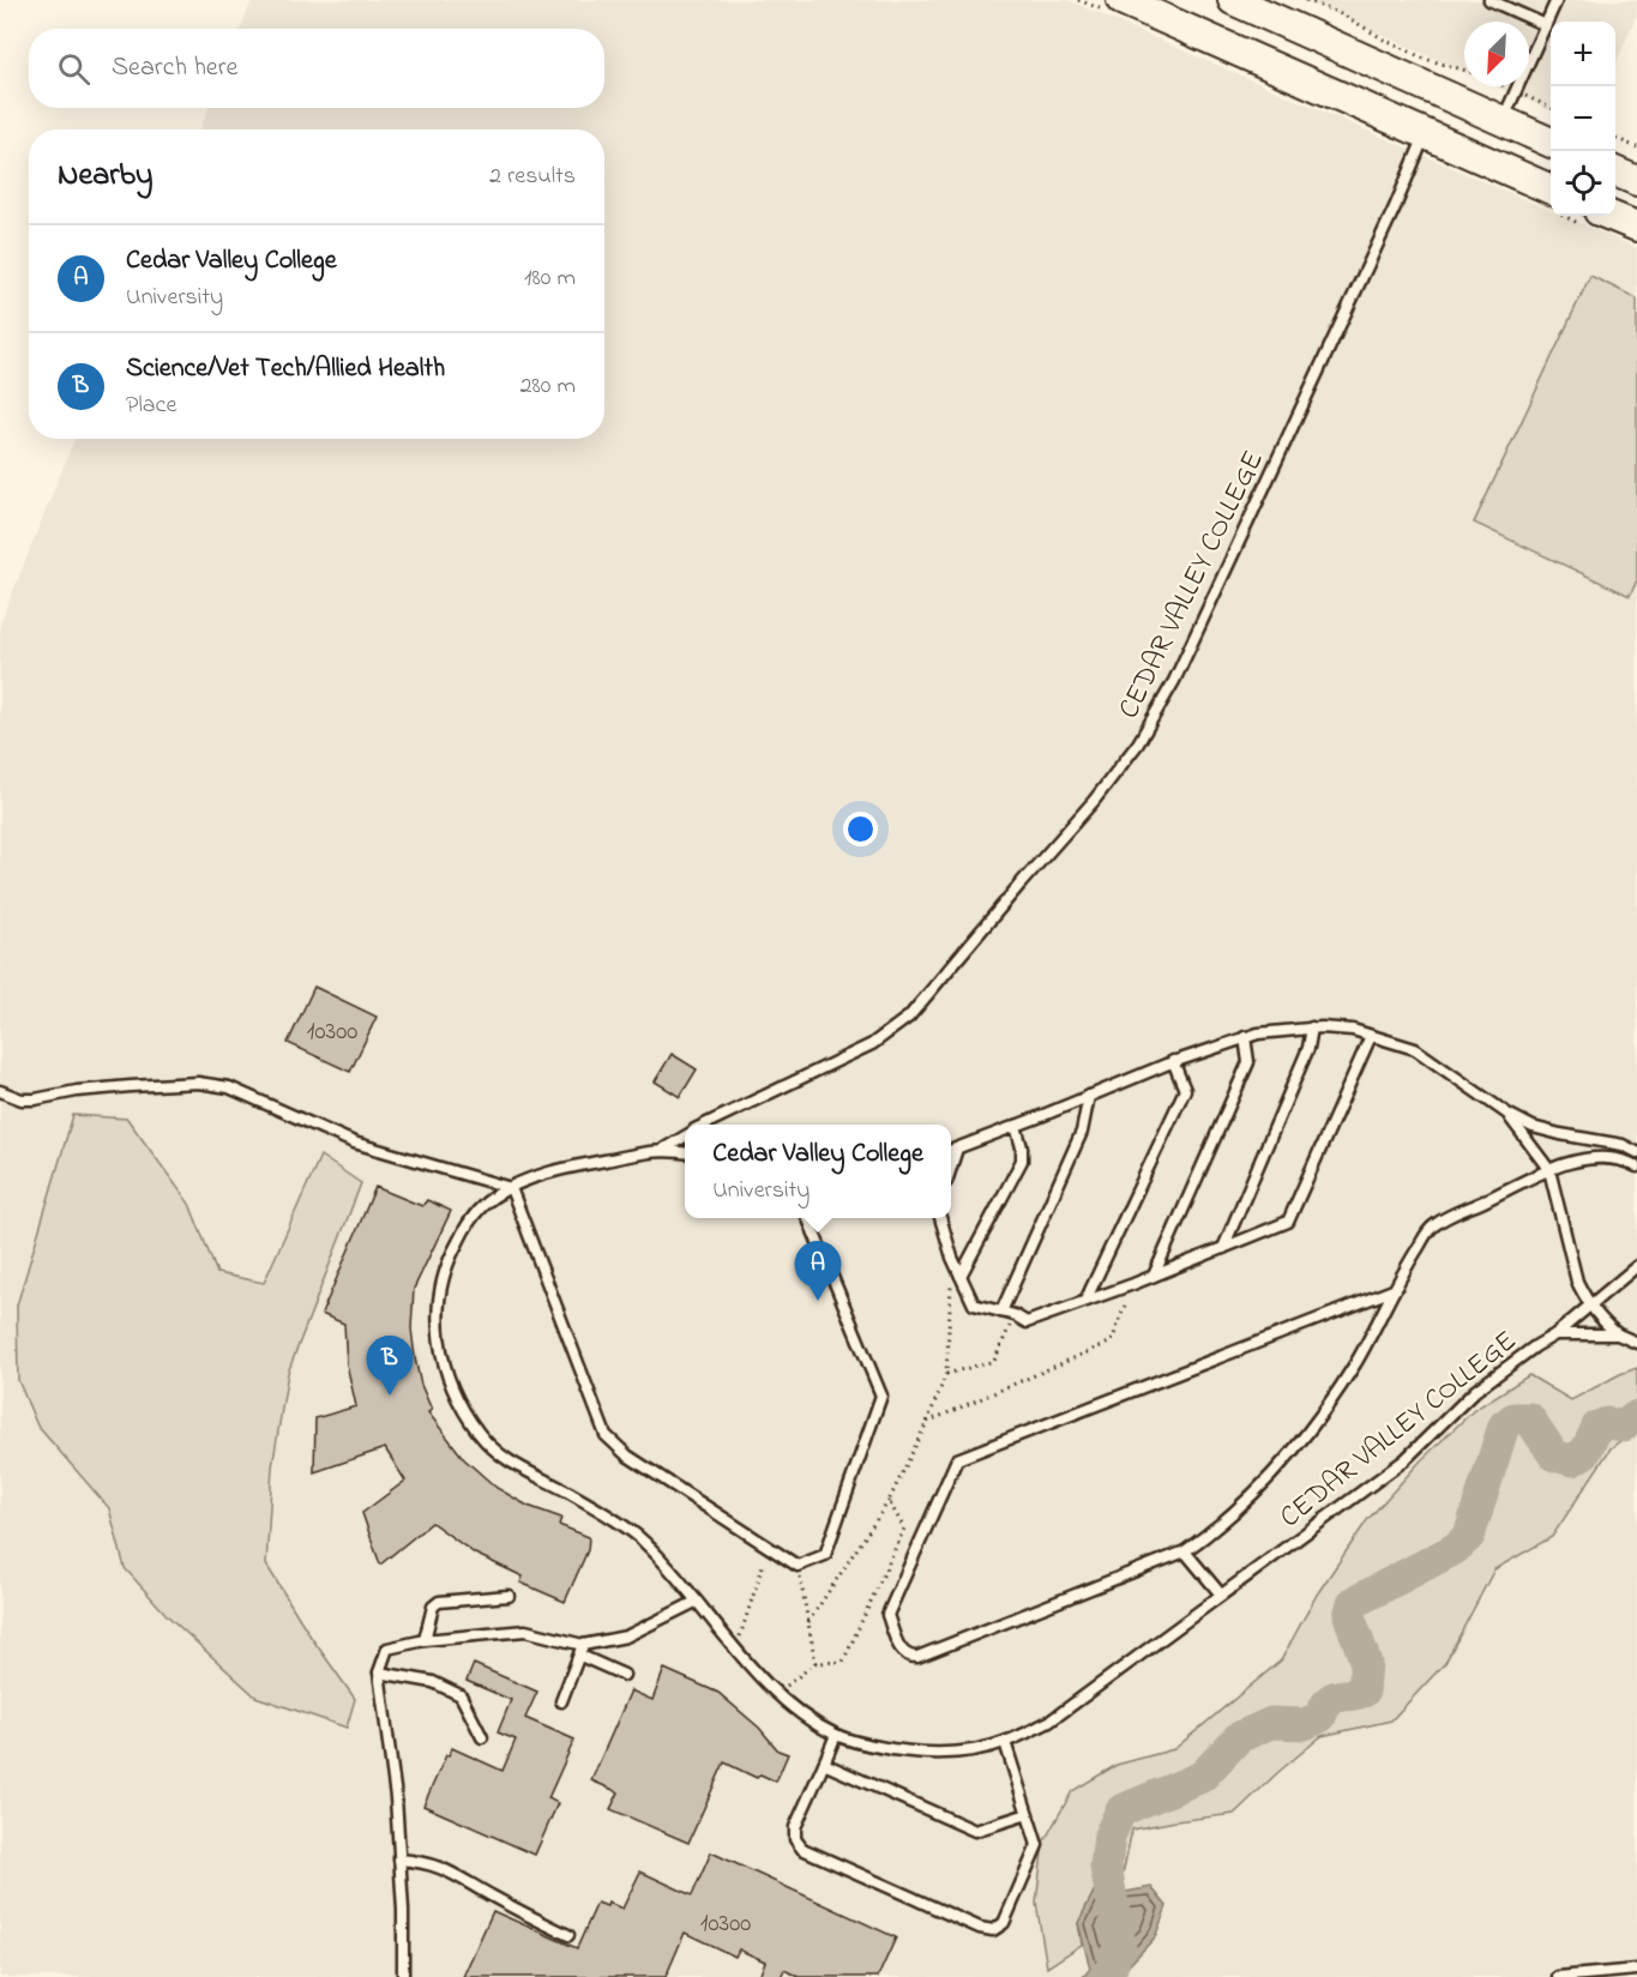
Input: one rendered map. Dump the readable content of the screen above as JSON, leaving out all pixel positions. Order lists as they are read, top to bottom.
{
  "streets": {
    "lane": ["CEDAR VALLEY COLLEGE"]
  },
  "house_numbers": ["10300", "10300"],
  "north": "bottom left",
  "page": {
    "map_buttons": ["+", "−"],
    "search": "Search here",
    "heading": ["Nearby", "2 results"],
    "list": [
      {
        "mark": "A",
        "name": "Cedar Valley College",
        "note": "University",
        "value": "180 m"
      },
      {
        "mark": "B",
        "name": "Science/Vet Tech/Allied Health",
        "note": "Place",
        "value": "280 m"
      }
    ],
    "popup": ["Cedar Valley College", "University"],
    "pins": ["A", "B"]
  }
}
